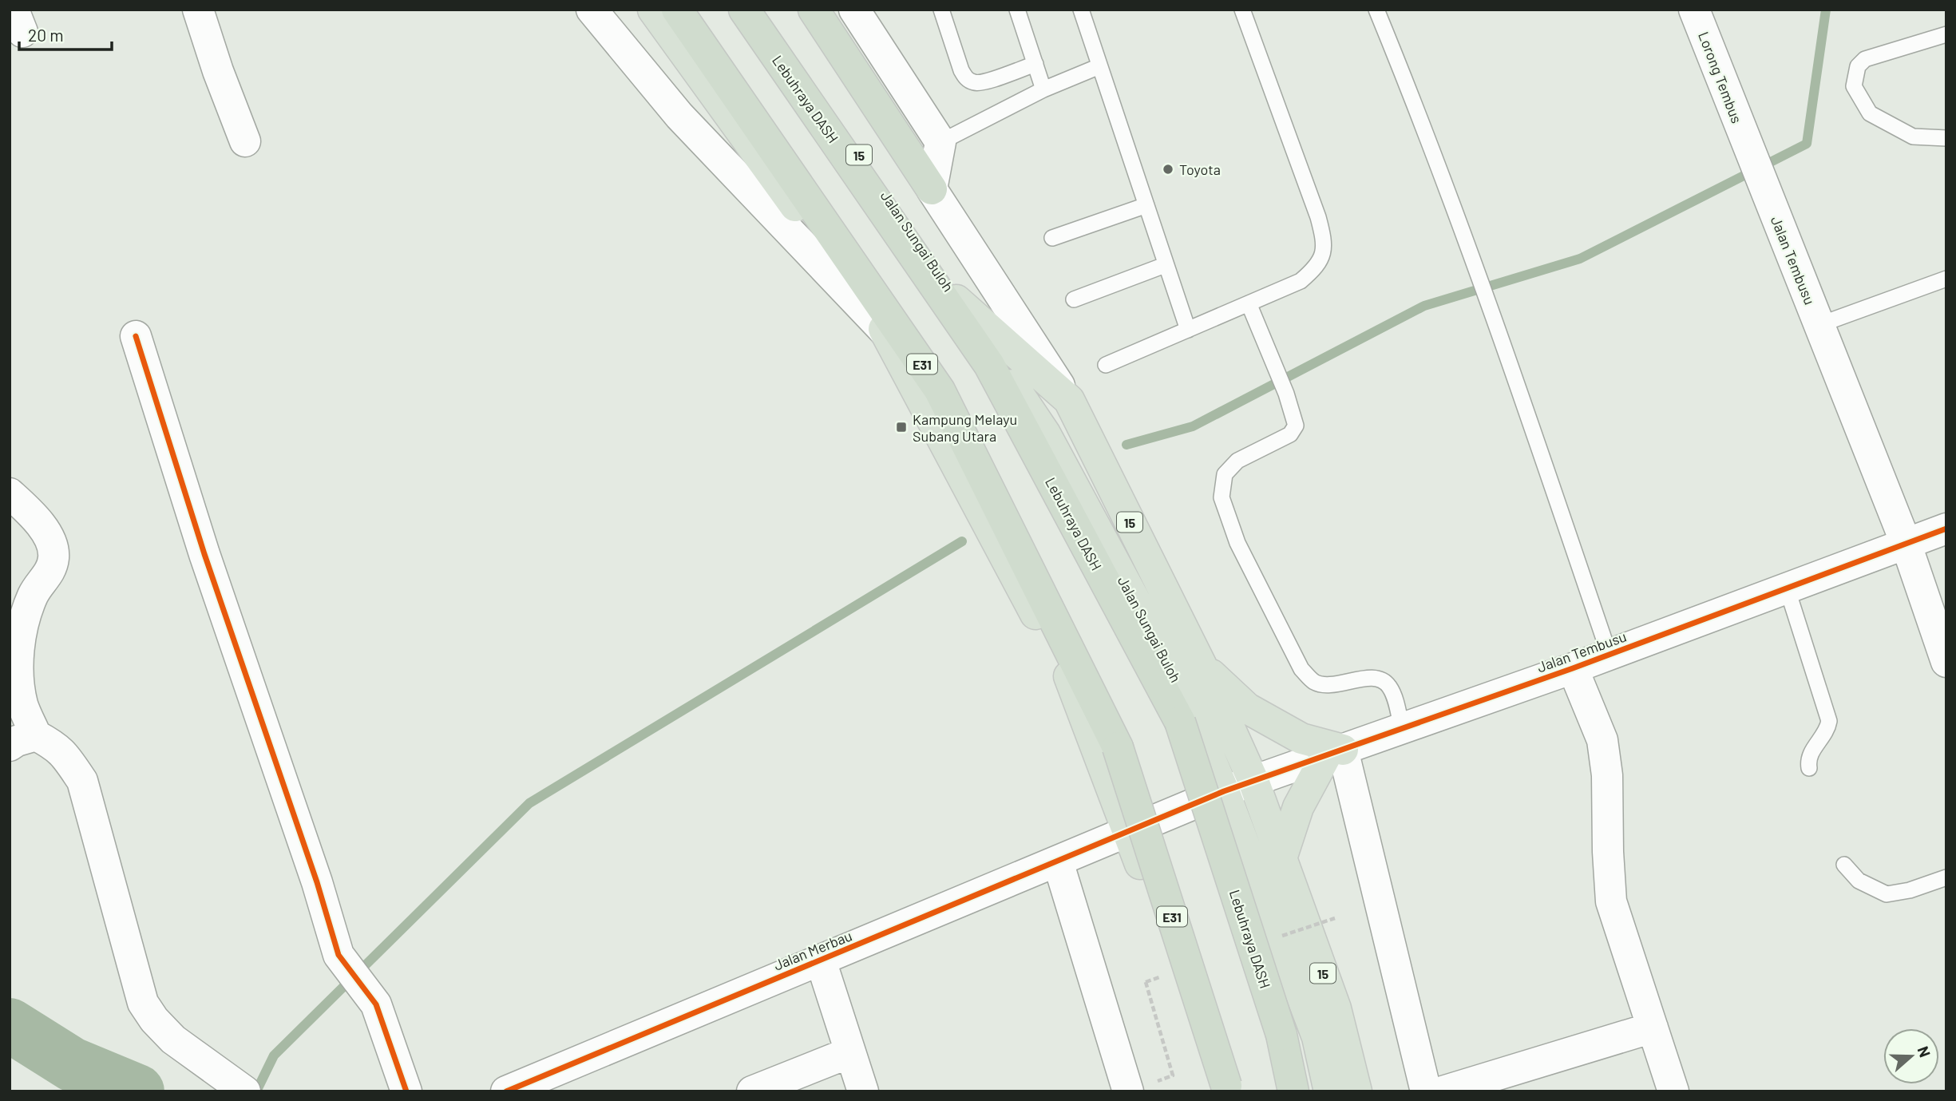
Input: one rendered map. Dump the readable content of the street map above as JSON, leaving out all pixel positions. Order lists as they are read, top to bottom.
{
  "streets": {
    "highway": [
      "Lebuhraya DASH",
      "15",
      "Jalan Sungai Buloh",
      "E31"
    ],
    "street": ["Lorong Tembus", "Jalan Tembusu", "Jalan Merbau"]
  },
  "crossings": [
    ["Lorong Tembus", "Jalan Tembusu"],
    ["15", "Jalan Sungai Buloh"],
    ["15", "Jalan Tembusu"],
    ["Jalan Sungai Buloh", "Jalan Tembusu"],
    ["Jalan Tembusu", "Jalan Merbau"]
  ],
  "places": {
    "other": ["Toyota"],
    "transit": ["Kampung Melayu Subang Utara"]
  },
  "scale_bar": "20 m",
  "north": "right"
}
